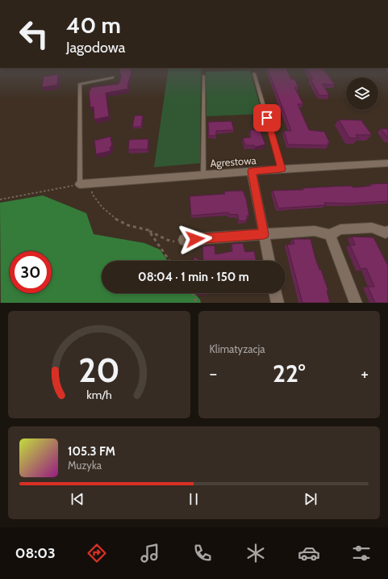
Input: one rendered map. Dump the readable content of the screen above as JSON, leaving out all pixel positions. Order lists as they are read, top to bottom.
{
  "streets": {
    "street": ["Agrestowa"]
  },
  "page": {
    "turn": ["40 m", "Jagodowa"],
    "limit": "30",
    "trip": "08:04 · 1 min · 150 m",
    "tile": "Klimatyzacja",
    "heat": ["−", "22°", "+"],
    "song": ["105.3 FM", "Muzyka"],
    "tabs": "08:03",
    "gauge": ["20", "km/h"]
  }
}
